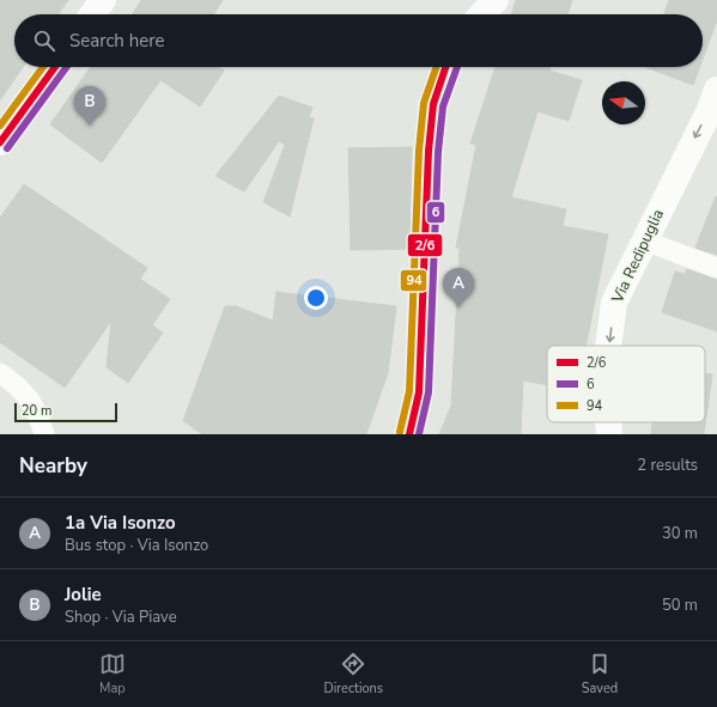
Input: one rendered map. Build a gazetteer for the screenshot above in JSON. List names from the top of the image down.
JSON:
{
  "streets": {
    "main road": ["Via Redipuglia"]
  },
  "lines": ["transit line 2/6", "transit line 6", "transit line 94"],
  "legend": ["2/6", "6", "94"],
  "scale_bar": "20 m",
  "north": "left",
  "page": {
    "search": "Search here",
    "pins": ["B", "A"],
    "scale": "20 m",
    "heading": ["Nearby", "2 results"],
    "list": [
      {
        "mark": "A",
        "name": "1a Via Isonzo",
        "note": "Bus stop · Via Isonzo",
        "value": "30 m"
      },
      {
        "mark": "B",
        "name": "Jolie",
        "note": "Shop · Via Piave",
        "value": "50 m"
      }
    ],
    "nav": ["Map", "Directions", "Saved"]
  }
}
